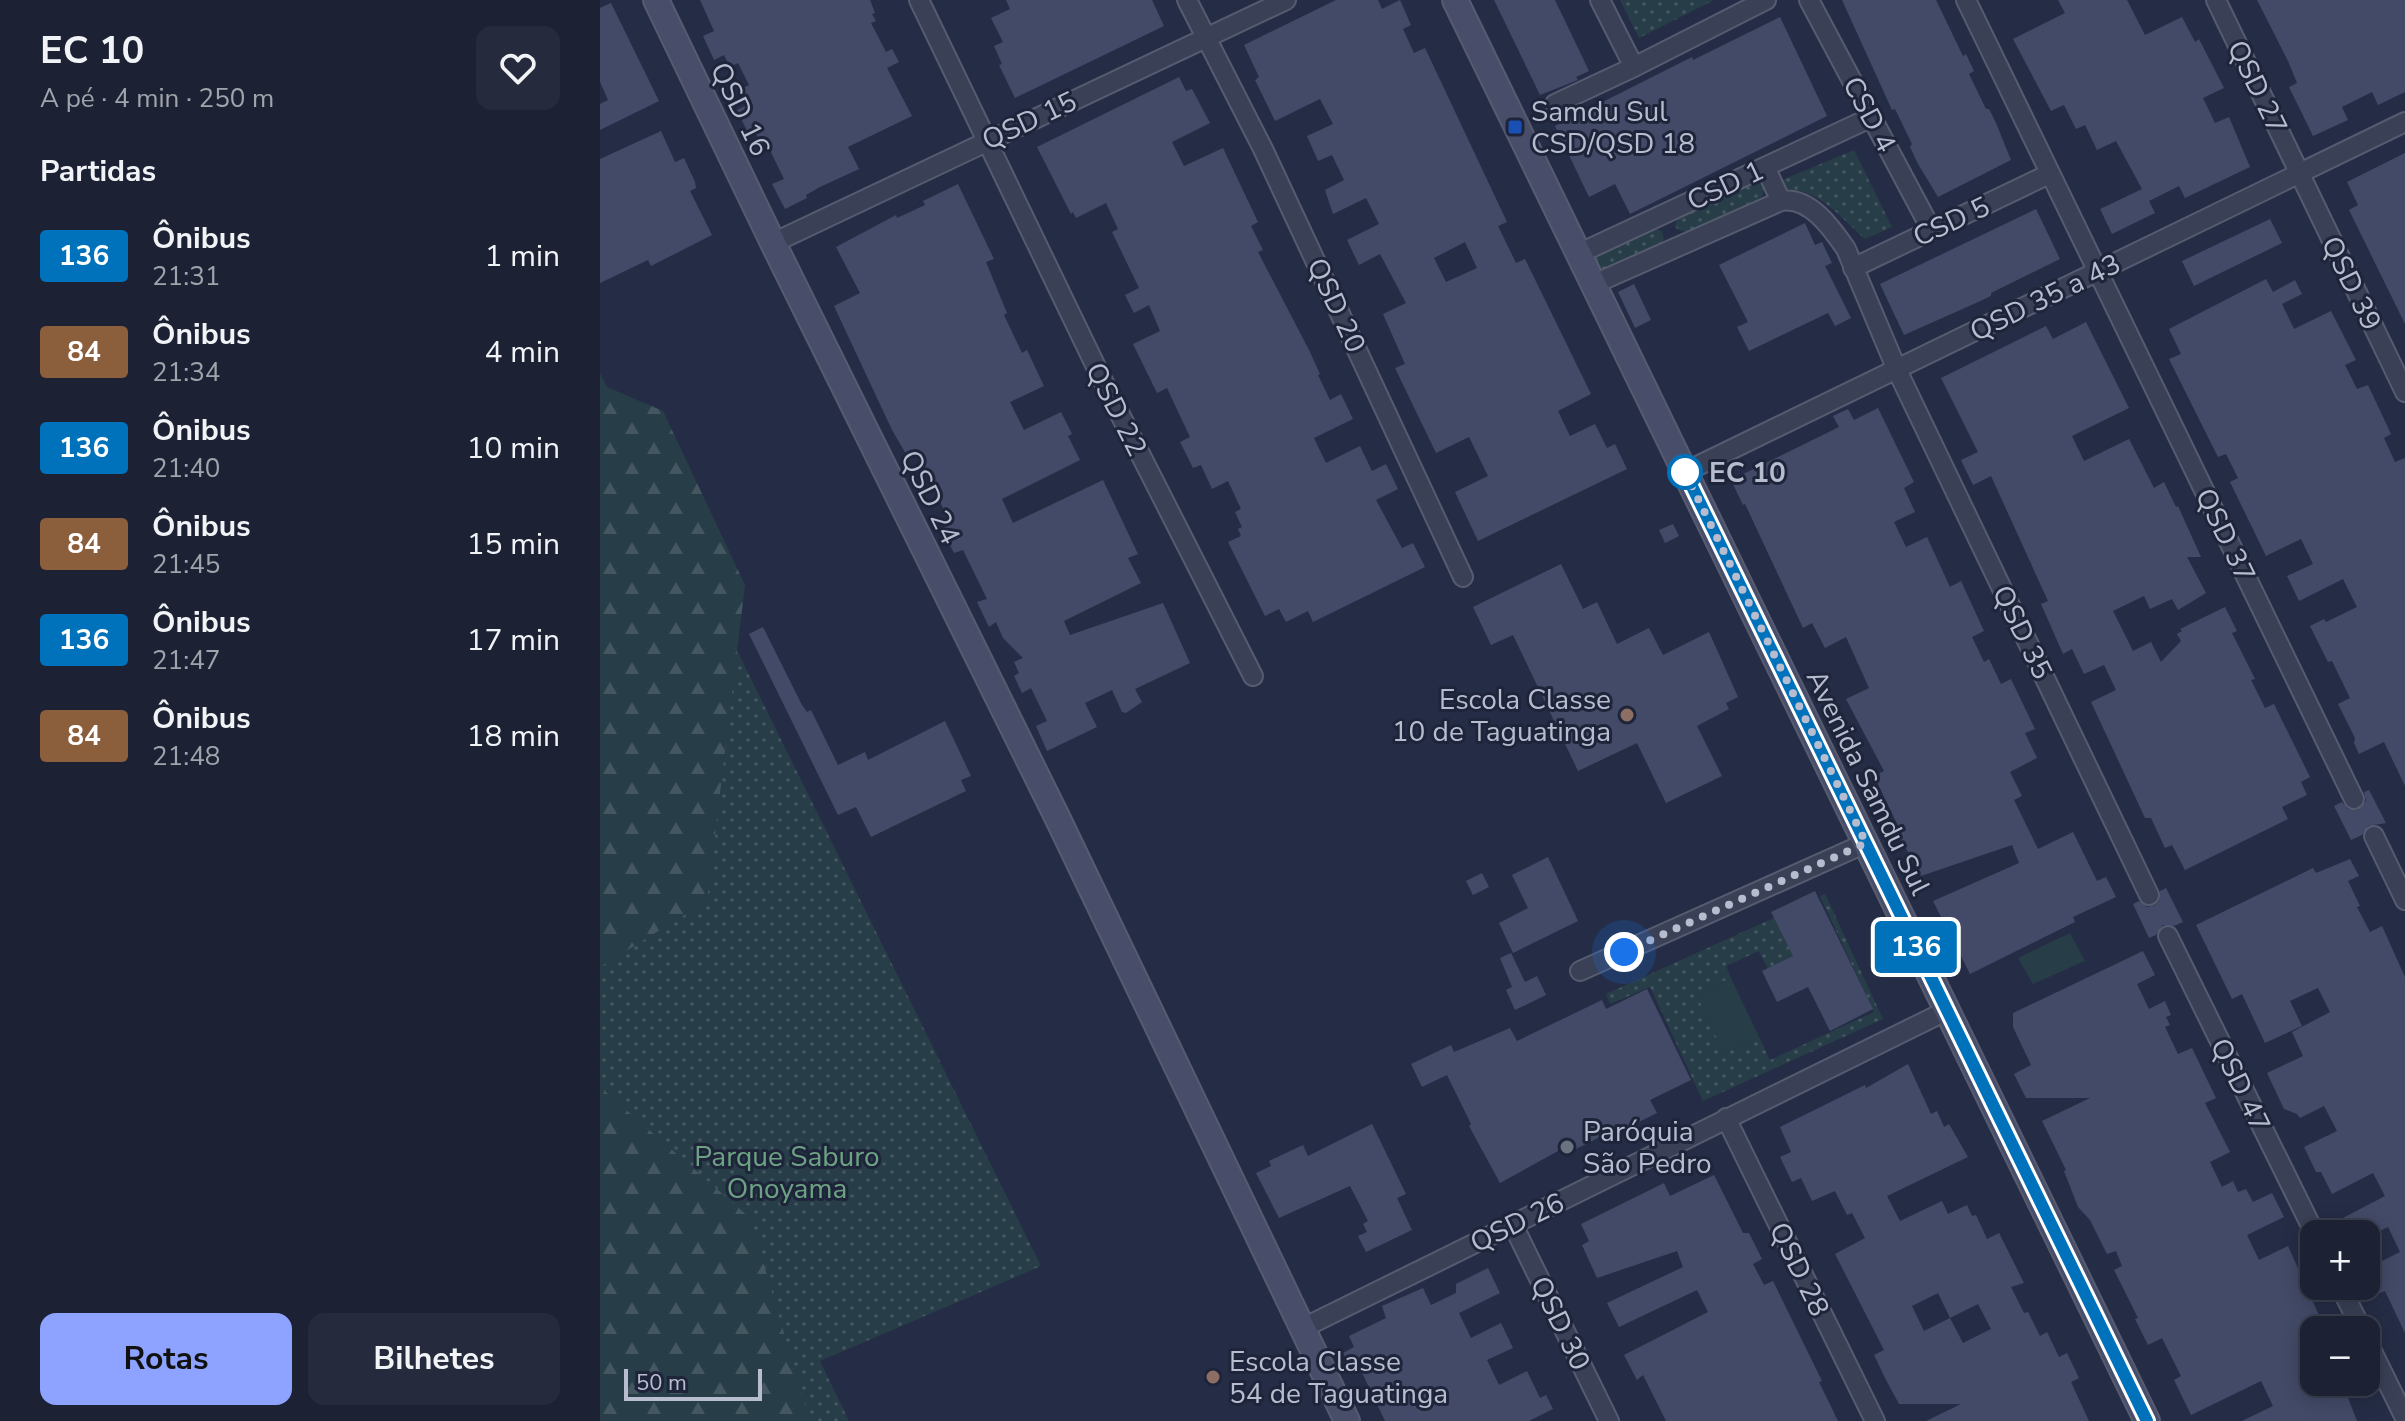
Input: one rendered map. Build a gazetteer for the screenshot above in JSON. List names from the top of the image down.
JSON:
{
  "streets": {
    "street": [
      "QSD 27",
      "QSD 16",
      "CSD 4",
      "QSD 15",
      "CSD 1",
      "CSD 5",
      "QSD 39",
      "QSD 35 a 43",
      "QSD 20",
      "QSD 22",
      "QSD 24",
      "QSD 37",
      "QSD 35",
      "Avenida Samdu Sul",
      "QSD 47",
      "QSD 26",
      "QSD 28",
      "QSD 30"
    ]
  },
  "crossings": [
    ["QSD 27", "QSD 39"],
    ["QSD 27", "QSD 35 a 43"],
    ["QSD 16", "QSD 15"],
    ["QSD 16", "QSD 24"],
    ["CSD 4", "CSD 1"],
    ["CSD 4", "CSD 5"],
    ["QSD 15", "QSD 20"],
    ["QSD 15", "QSD 22"],
    ["QSD 15", "QSD 24"],
    ["CSD 1", "Avenida Samdu Sul"],
    ["CSD 5", "QSD 37"],
    ["CSD 5", "QSD 35"],
    ["QSD 39", "QSD 35 a 43"],
    ["QSD 35 a 43", "QSD 37"],
    ["QSD 35 a 43", "QSD 35"],
    ["QSD 35 a 43", "Avenida Samdu Sul"],
    ["QSD 24", "QSD 26"],
    ["Avenida Samdu Sul", "QSD 26"],
    ["QSD 26", "QSD 28"],
    ["QSD 26", "QSD 30"]
  ],
  "parks": ["Parque Saburo Onoyama"],
  "places": {
    "transit": ["Samdu Sul CSD/QSD 18"],
    "other": [
      "EC 10",
      "Escola Classe 10 de Taguatinga",
      "Paróquia São Pedro",
      "Escola Classe 54 de Taguatinga"
    ]
  },
  "lines": ["bus line 136"],
  "scale_bar": "50 m",
  "page": {
    "heading": [
      ["EC 10", "A pé · 4 min · 250 m"],
      "Partidas"
    ],
    "on_map": "136",
    "list": [
      {
        "mark": "136",
        "name": "Ônibus",
        "note": "21:31",
        "value": "1 min"
      },
      {
        "mark": "84",
        "name": "Ônibus",
        "note": "21:34",
        "value": "4 min"
      },
      {
        "mark": "136",
        "name": "Ônibus",
        "note": "21:40",
        "value": "10 min"
      },
      {
        "mark": "84",
        "name": "Ônibus",
        "note": "21:45",
        "value": "15 min"
      },
      {
        "mark": "136",
        "name": "Ônibus",
        "note": "21:47",
        "value": "17 min"
      },
      {
        "mark": "84",
        "name": "Ônibus",
        "note": "21:48",
        "value": "18 min"
      }
    ],
    "map_buttons": ["+", "−"],
    "buttons": ["Rotas", "Bilhetes"],
    "scale": "50 m"
  }
}
